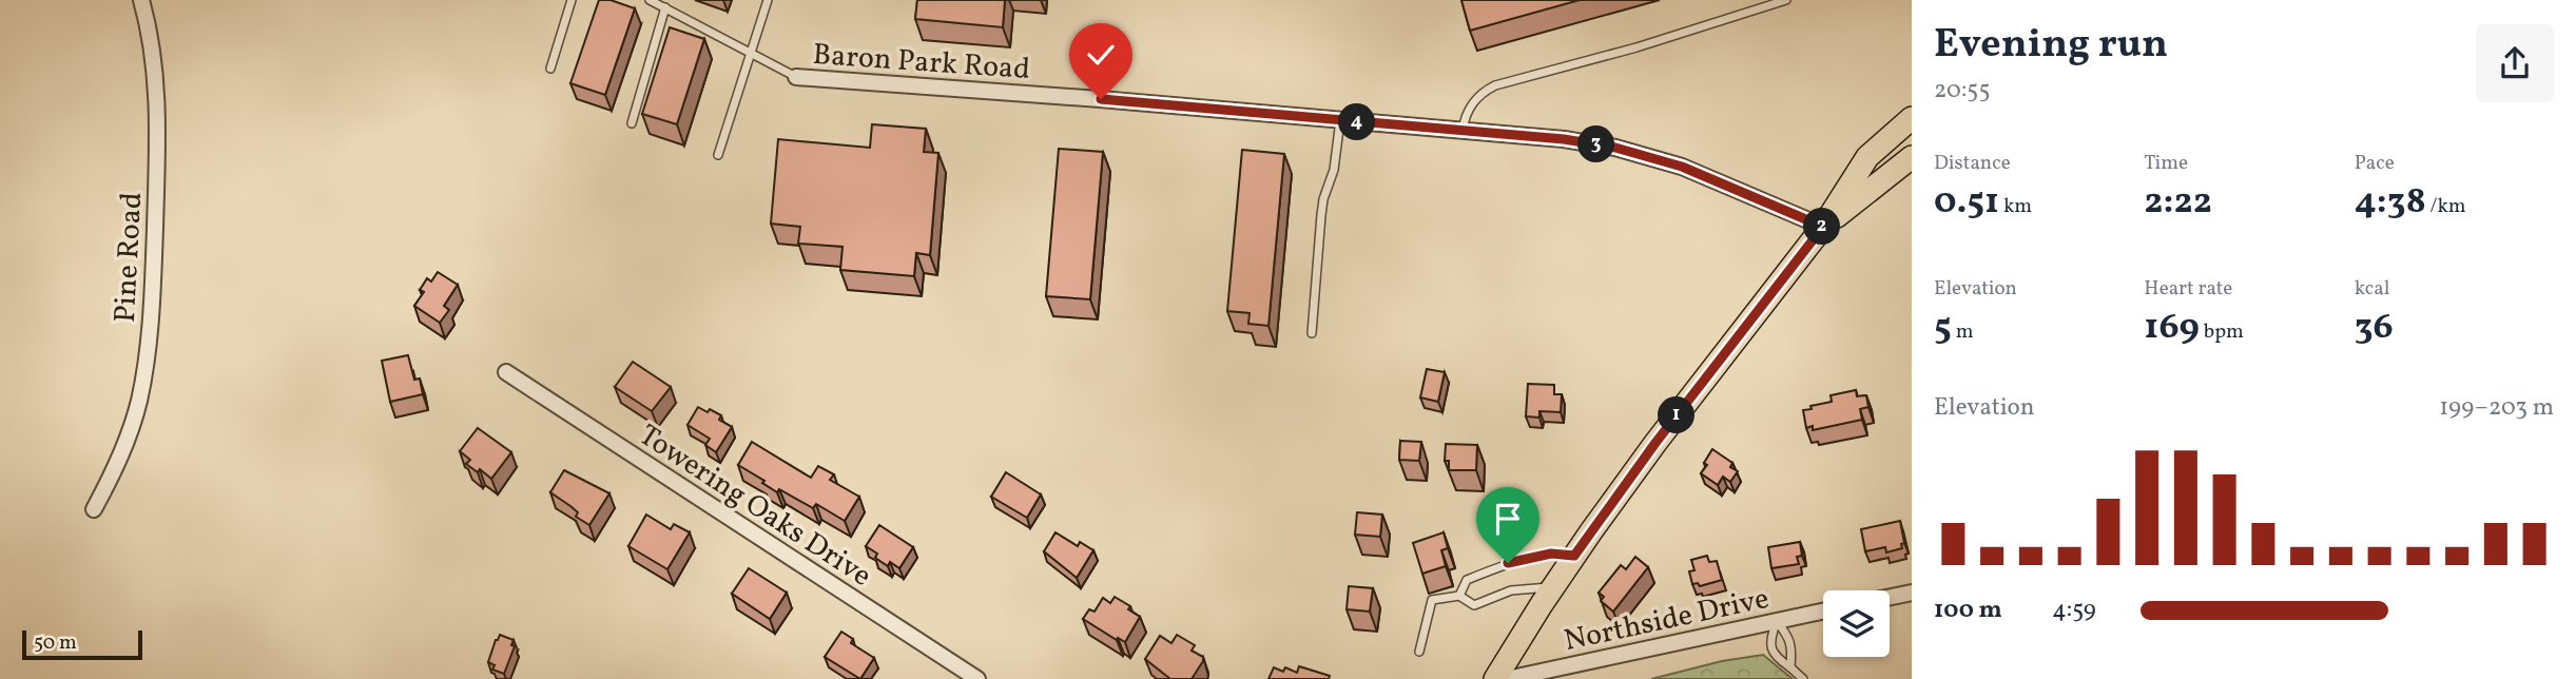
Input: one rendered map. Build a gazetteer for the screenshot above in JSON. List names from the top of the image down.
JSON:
{
  "streets": {
    "street": [
      "Baron Park Road",
      "Pine Road",
      "Towering Oaks Drive",
      "Northside Drive"
    ]
  },
  "scale_bar": "50 m",
  "page": {
    "heading": ["Evening run", "20:55"],
    "pins": [
      "4",
      "3",
      "2",
      "1"
    ],
    "stats": [
      ["Distance", "0.51 km"],
      ["Time", "2:22"],
      ["Pace", "4:38 /km"],
      ["Elevation", "5 m"],
      ["Heart rate", "169 bpm"],
      ["kcal", "36"]
    ],
    "chart": ["Elevation", "199–203 m"],
    "list": [
      {
        "name": "100 m",
        "note": "4:59"
      }
    ],
    "scale": "50 m"
  }
}
